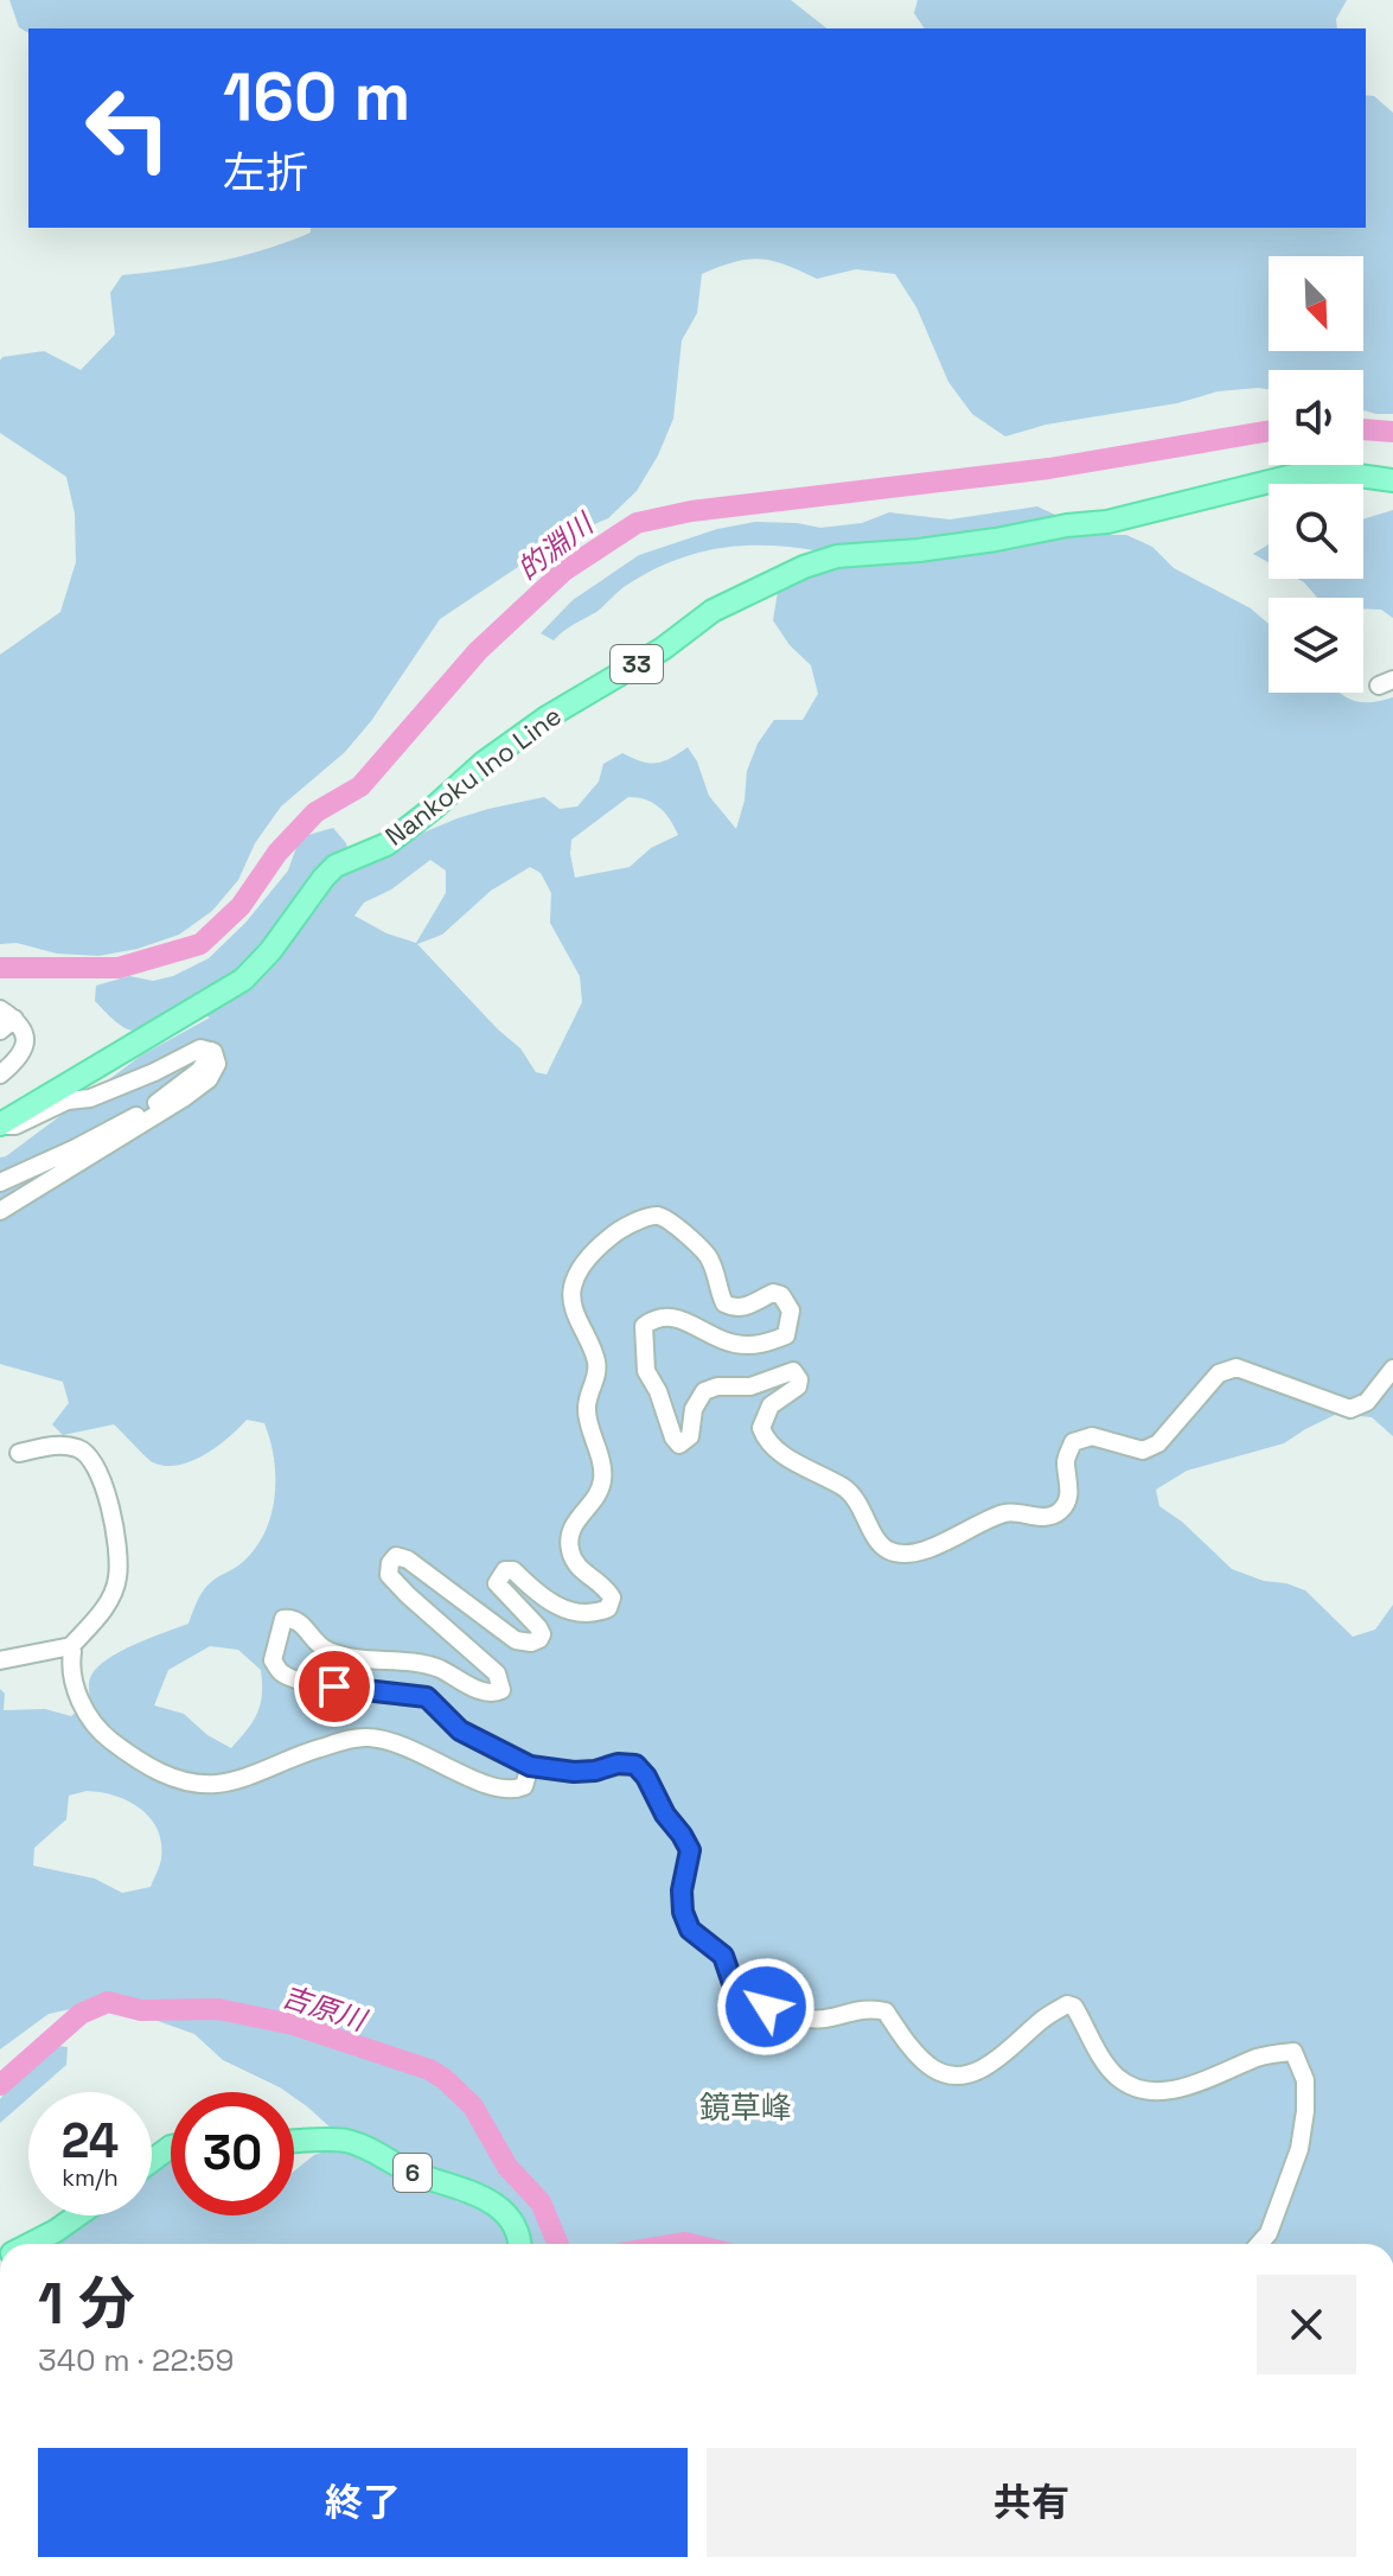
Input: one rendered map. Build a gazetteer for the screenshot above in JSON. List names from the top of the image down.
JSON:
{
  "streets": {
    "main road": ["33", "Nankoku Ino Line", "6"]
  },
  "districts": ["鏡草峰"],
  "water": ["的淵川", "吉原川"],
  "north": "bottom right",
  "page": {
    "turn": ["160 m", "左折"],
    "speed": "24 km/h",
    "limit": "30",
    "heading": ["1 分", "340 m · 22:59"],
    "buttons": ["終了", "共有"]
  }
}
